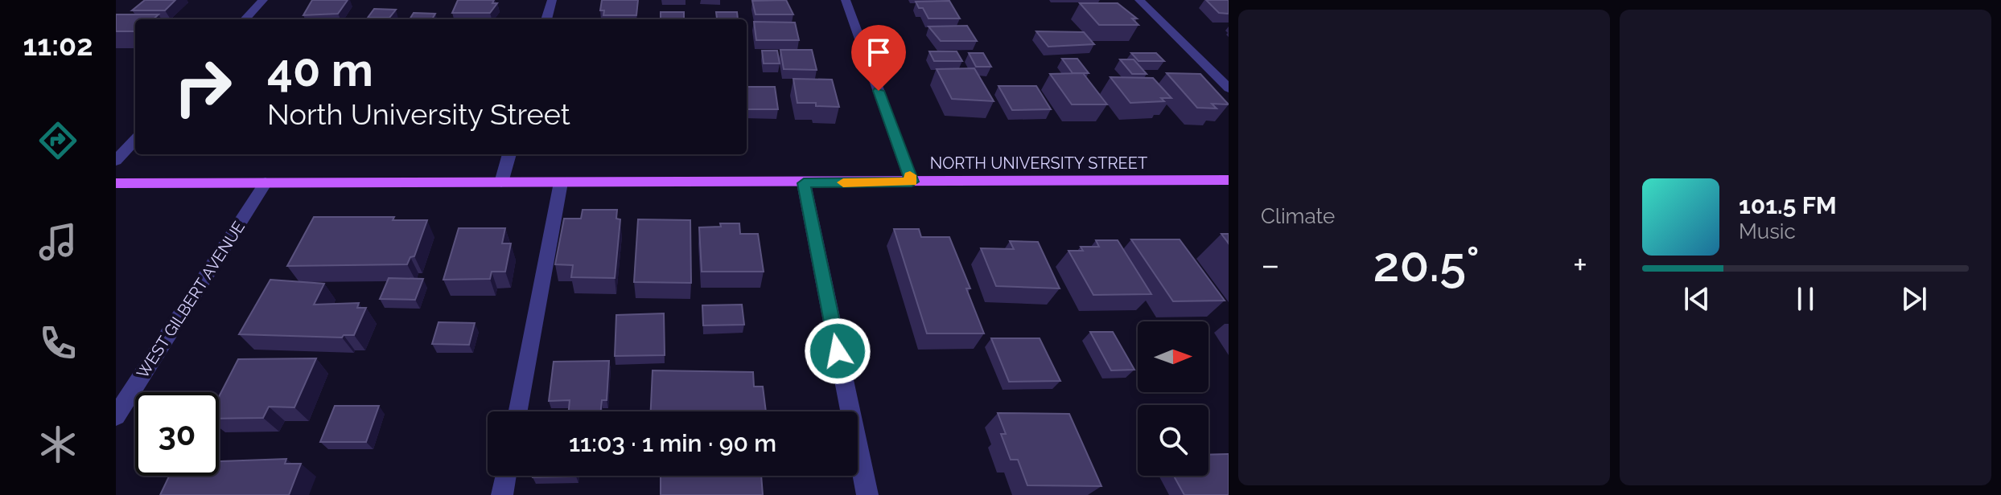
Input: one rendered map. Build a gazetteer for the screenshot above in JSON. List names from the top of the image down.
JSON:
{
  "streets": {
    "main road": ["NORTH UNIVERSITY STREET"],
    "street": ["WEST GILBERT AVENUE"]
  },
  "crossings": [
    ["NORTH UNIVERSITY STREET", "WEST GILBERT AVENUE"]
  ],
  "north": "right",
  "page": {
    "tabs": "11:02",
    "tile": "Climate",
    "turn": ["40 m", "North University Street"],
    "song": ["101.5 FM", "Music"],
    "heat": ["−", "20.5°", "+"],
    "limit": "30",
    "trip": "11:03 · 1 min · 90 m"
  }
}
